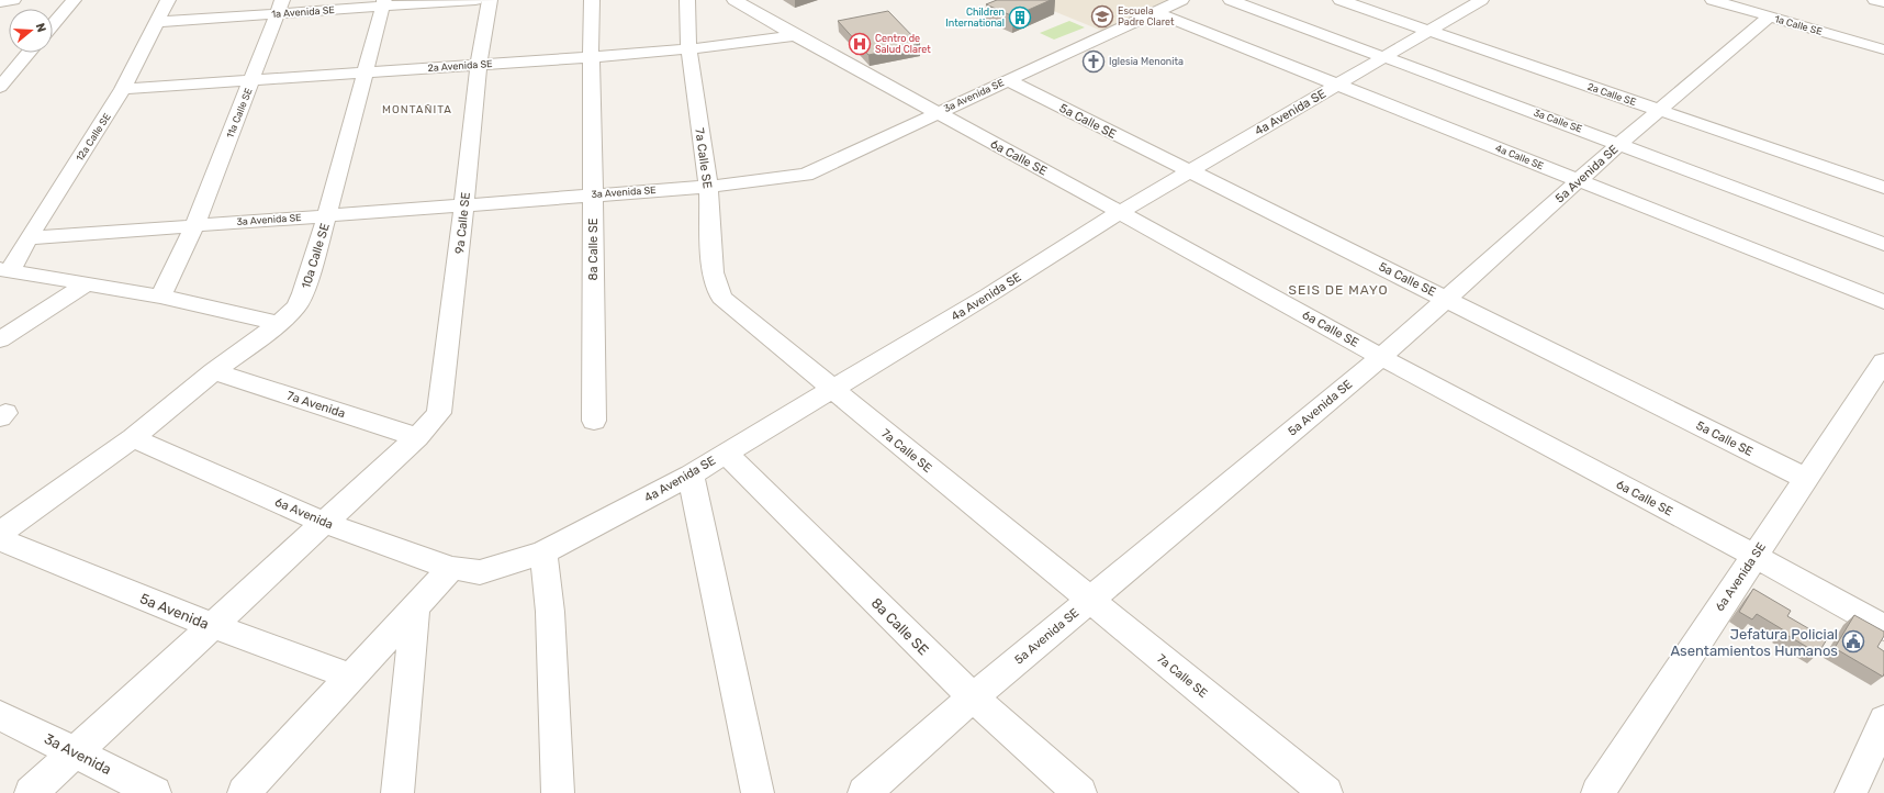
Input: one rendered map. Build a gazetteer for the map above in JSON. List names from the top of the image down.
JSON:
{
  "streets": {
    "street": [
      "1a Avenida SE",
      "1a Calle SE",
      "2a Avenida SE",
      "2a Calle SE",
      "3a Avenida SE",
      "4a Avenida SE",
      "11a Calle SE",
      "5a Calle SE",
      "3a Calle SE",
      "12a Calle SE",
      "6a Calle SE",
      "4a Calle SE",
      "7a Calle SE",
      "5a Avenida SE",
      "9a Calle SE",
      "8a Calle SE",
      "10a Calle SE",
      "7a Avenida",
      "6a Avenida",
      "6a Avenida SE",
      "5a Avenida",
      "3a Avenida"
    ]
  },
  "crossings": [
    ["1a Avenida SE", "11a Calle SE"],
    ["1a Avenida SE", "12a Calle SE"],
    ["1a Avenida SE", "10a Calle SE"],
    ["1a Calle SE", "5a Avenida SE"],
    ["2a Avenida SE", "11a Calle SE"],
    ["2a Avenida SE", "12a Calle SE"],
    ["2a Avenida SE", "6a Calle SE"],
    ["2a Avenida SE", "7a Calle SE"],
    ["2a Avenida SE", "9a Calle SE"],
    ["2a Avenida SE", "8a Calle SE"],
    ["2a Avenida SE", "10a Calle SE"],
    ["2a Calle SE", "4a Avenida SE"],
    ["2a Calle SE", "5a Avenida SE"],
    ["3a Avenida SE", "11a Calle SE"],
    ["3a Avenida SE", "5a Calle SE"],
    ["3a Avenida SE", "12a Calle SE"],
    ["3a Avenida SE", "6a Calle SE"],
    ["3a Avenida SE", "4a Calle SE"],
    ["3a Avenida SE", "7a Calle SE"],
    ["3a Avenida SE", "9a Calle SE"],
    ["3a Avenida SE", "8a Calle SE"],
    ["3a Avenida SE", "10a Calle SE"],
    ["4a Avenida SE", "5a Calle SE"],
    ["4a Avenida SE", "3a Calle SE"],
    ["4a Avenida SE", "6a Calle SE"],
    ["4a Avenida SE", "4a Calle SE"],
    ["4a Avenida SE", "7a Calle SE"],
    ["4a Avenida SE", "8a Calle SE"],
    ["4a Avenida SE", "6a Avenida"],
    ["5a Calle SE", "5a Avenida SE"],
    ["5a Calle SE", "6a Avenida SE"],
    ["3a Calle SE", "5a Avenida SE"],
    ["6a Calle SE", "5a Avenida SE"],
    ["6a Calle SE", "6a Avenida SE"],
    ["4a Calle SE", "5a Avenida SE"],
    ["7a Calle SE", "5a Avenida SE"],
    ["5a Avenida SE", "8a Calle SE"],
    ["9a Calle SE", "7a Avenida"],
    ["9a Calle SE", "6a Avenida"],
    ["9a Calle SE", "5a Avenida"],
    ["9a Calle SE", "3a Avenida"],
    ["10a Calle SE", "7a Avenida"],
    ["10a Calle SE", "6a Avenida"]
  ],
  "districts": ["MONTAÑITA", "SEIS DE MAYO"],
  "places": {
    "school or university": ["Escuela Padre Claret"],
    "building": ["Children International"],
    "hospital": ["Centro de Salud Claret"],
    "church": ["Iglesia Menonita"],
    "public building": ["Jefatura Policial Asentamientos Humanos"]
  },
  "north": "right"
}
